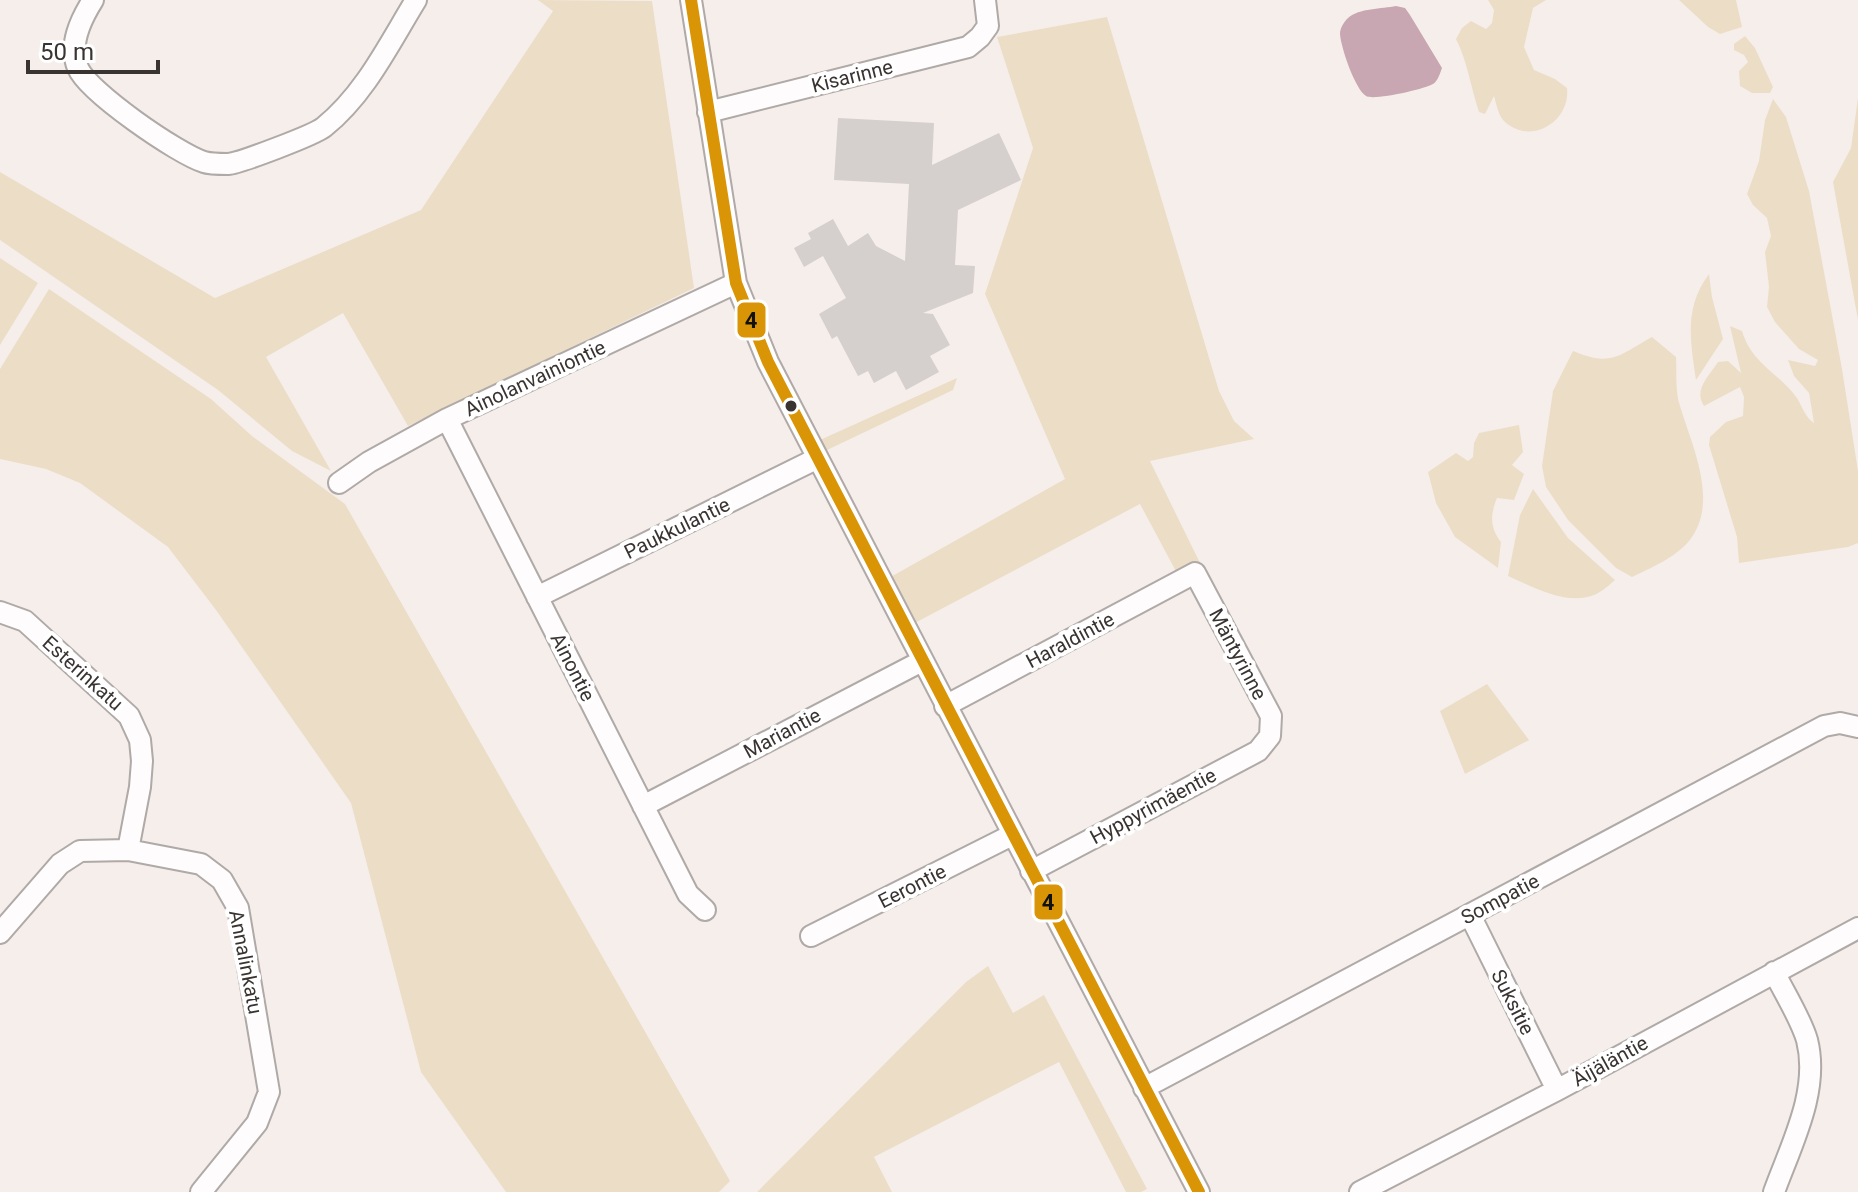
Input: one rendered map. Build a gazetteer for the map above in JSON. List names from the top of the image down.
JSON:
{
  "streets": {
    "street": [
      "Kisarinne",
      "Ainolanvainiontie",
      "Paukkulantie",
      "Haraldintie",
      "Mäntyrinne",
      "Ainontie",
      "Esterinkatu",
      "Mariantie",
      "Hyppyrimäentie",
      "Eerontie",
      "Sompatie",
      "Annalinkatu",
      "Suksitie",
      "Äijäläntie"
    ]
  },
  "crossings": [
    ["Ainolanvainiontie", "Ainontie"],
    ["Paukkulantie", "Ainontie"],
    ["Haraldintie", "Mäntyrinne"],
    ["Mäntyrinne", "Hyppyrimäentie"],
    ["Ainontie", "Mariantie"],
    ["Esterinkatu", "Annalinkatu"],
    ["Sompatie", "Suksitie"],
    ["Suksitie", "Äijäläntie"]
  ],
  "lines": ["transit line 4"],
  "scale_bar": "50 m"
}
